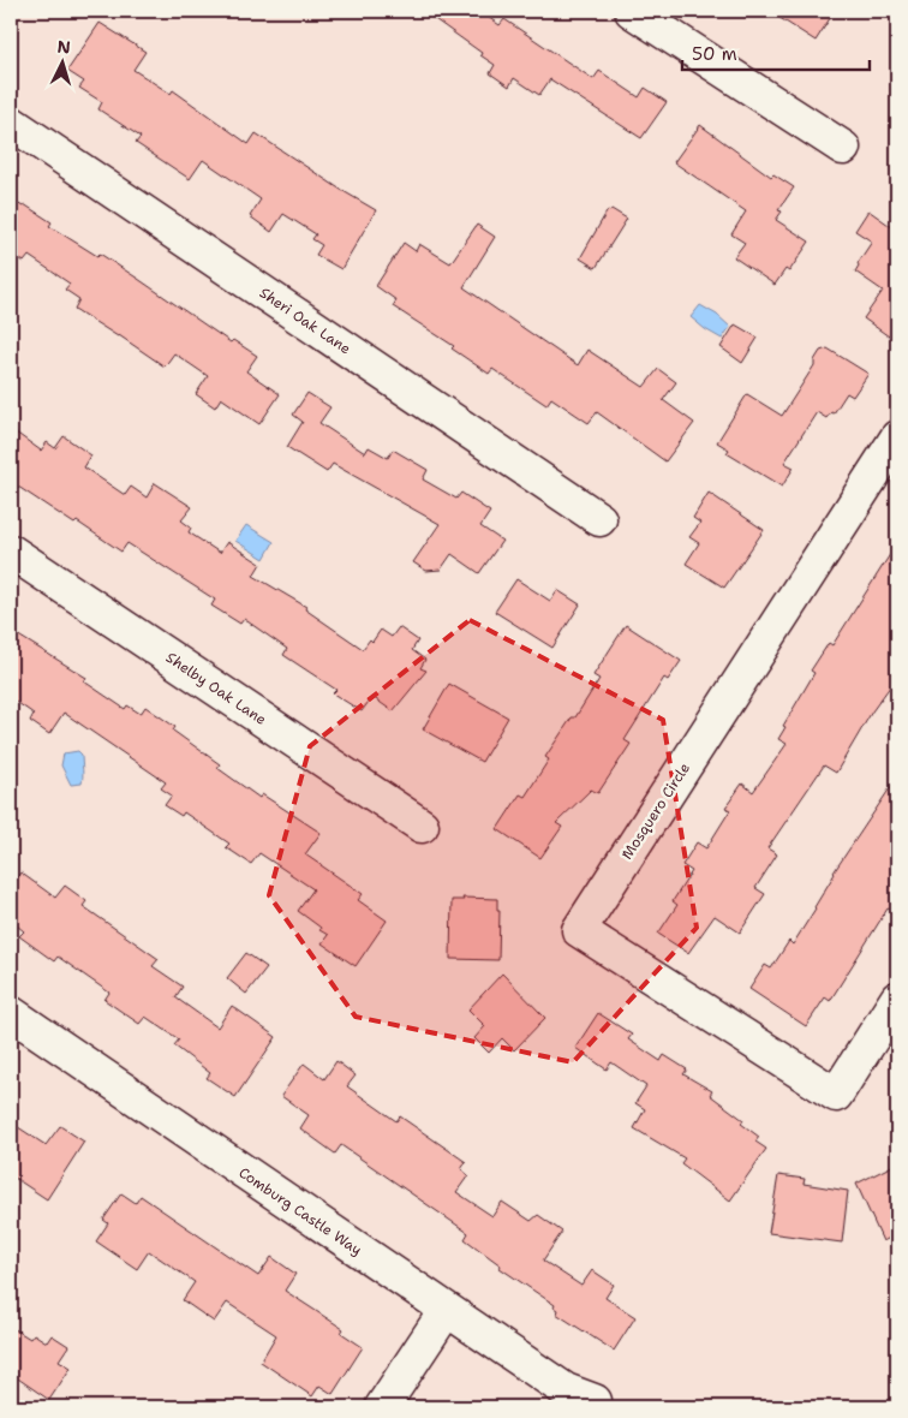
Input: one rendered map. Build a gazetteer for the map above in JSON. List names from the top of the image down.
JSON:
{
  "streets": {
    "street": [
      "Sheri Oak Lane",
      "Shelby Oak Lane",
      "Mosquero Circle",
      "Comburg Castle Way"
    ]
  },
  "scale_bar": "50 m",
  "north": "top"
}
